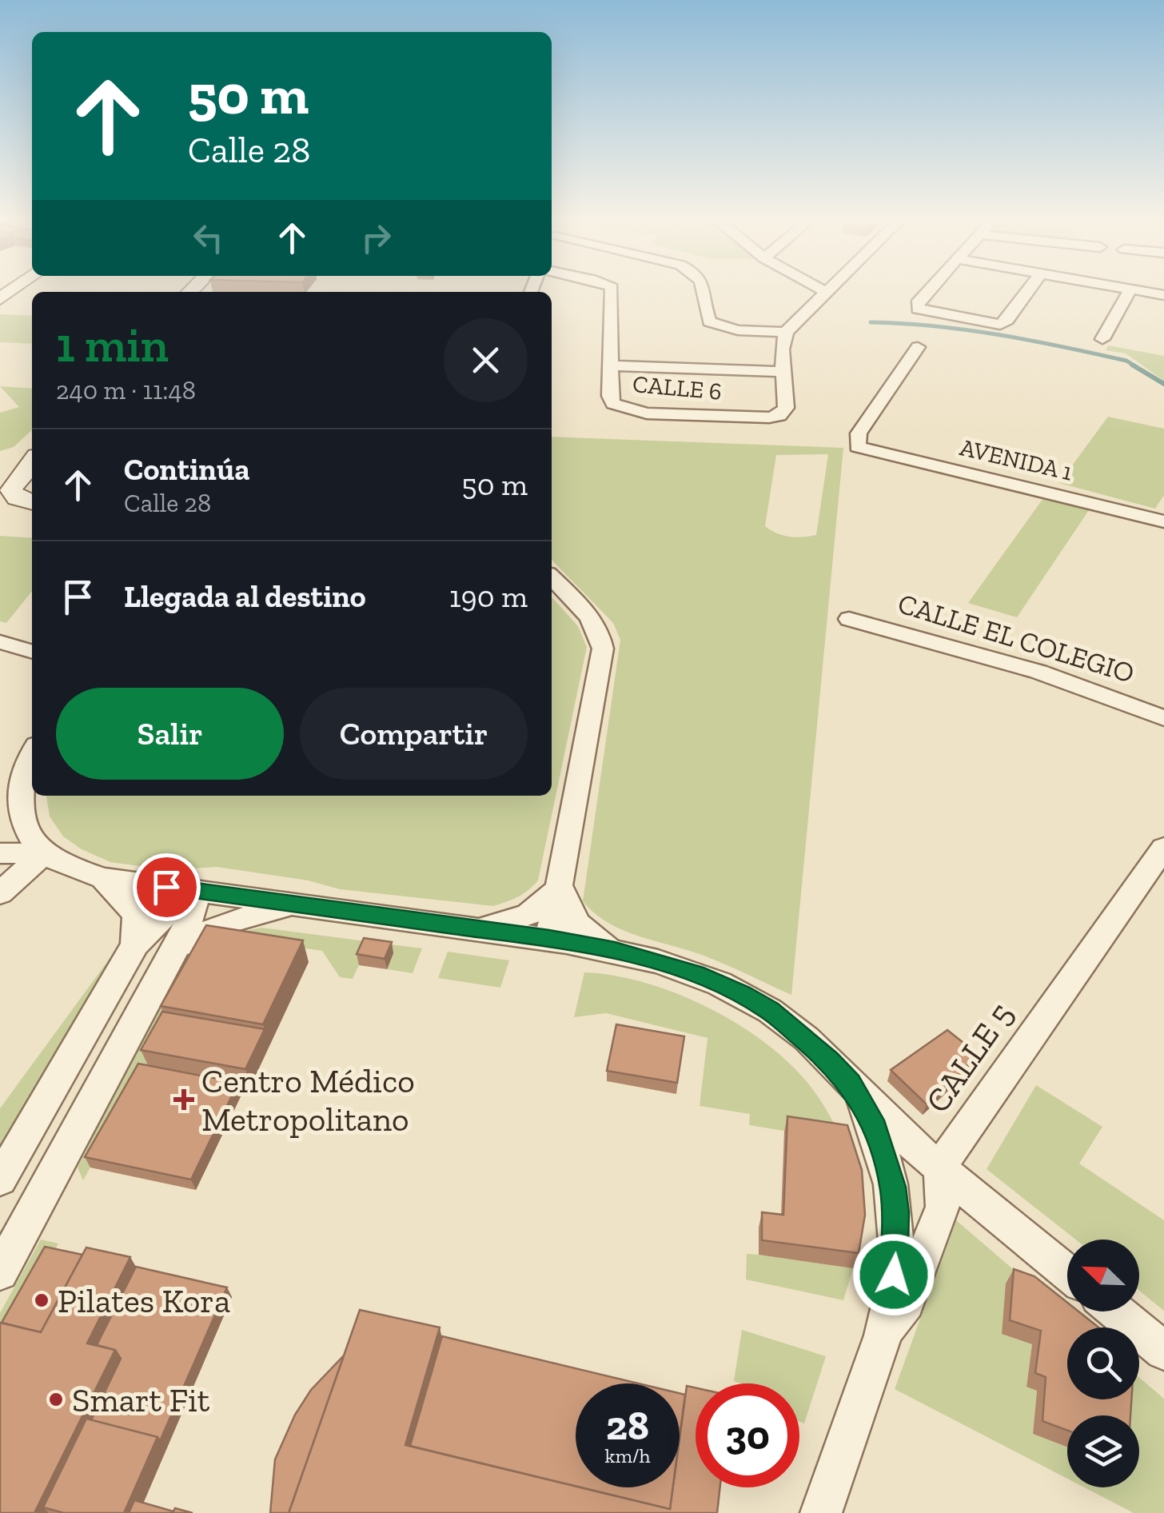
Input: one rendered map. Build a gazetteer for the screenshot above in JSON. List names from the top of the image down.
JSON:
{
  "streets": {
    "street": [
      "CALLE 6",
      "AVENIDA 1",
      "CALLE EL COLEGIO",
      "CALLE 5"
    ]
  },
  "places": {
    "health": ["Centro Médico Metropolitano"],
    "other": ["Pilates Kora", "Smart Fit"]
  },
  "north": "top left",
  "page": {
    "turn": ["50 m", "Calle 28"],
    "heading": ["1 min", "240 m · 11:48"],
    "list": [
      {
        "name": "Continúa",
        "note": "Calle 28",
        "value": "50 m"
      },
      {
        "name": "Llegada al destino",
        "value": "190 m"
      }
    ],
    "buttons": ["Salir", "Compartir"],
    "speed": "28 km/h",
    "limit": "30"
  }
}
